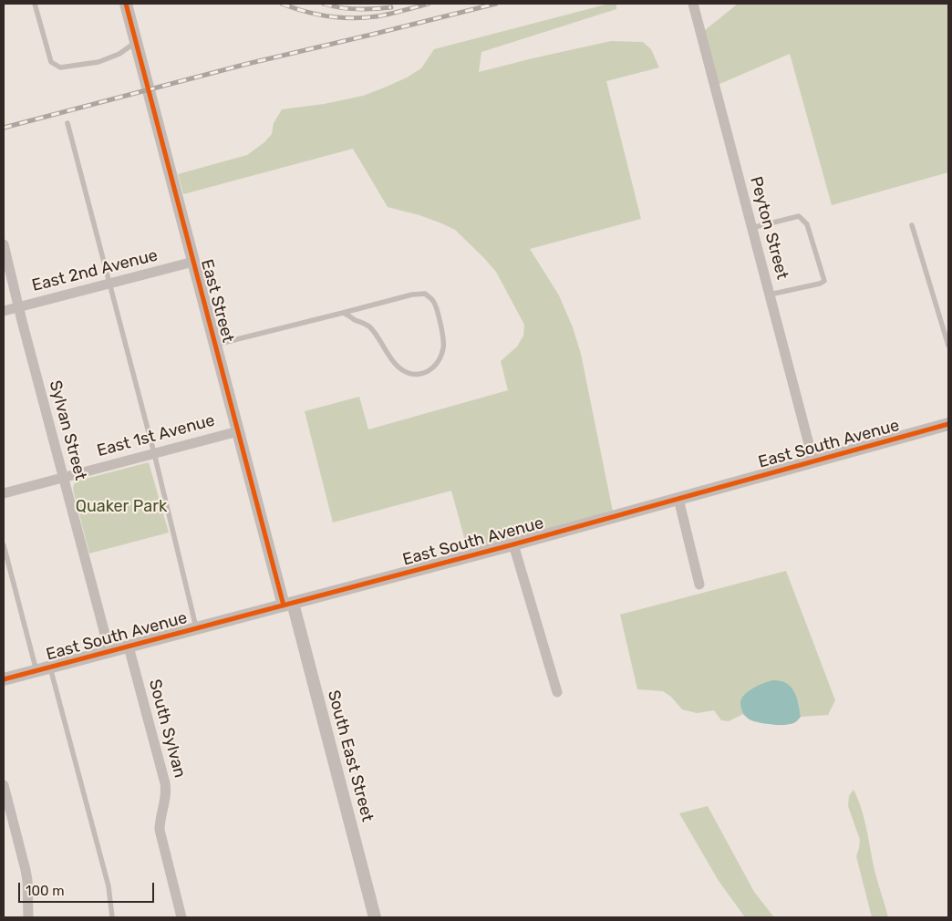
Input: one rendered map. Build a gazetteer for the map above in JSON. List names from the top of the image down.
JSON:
{
  "streets": {
    "street": [
      "Peyton Street",
      "East 2nd Avenue",
      "East Street",
      "Sylvan Street",
      "East 1st Avenue",
      "East South Avenue",
      "South Sylvan",
      "South East Street"
    ]
  },
  "crossings": [
    ["Peyton Street", "East South Avenue"],
    ["East 2nd Avenue", "East Street"],
    ["East 2nd Avenue", "Sylvan Street"],
    ["East Street", "East 1st Avenue"],
    ["East Street", "East South Avenue"],
    ["East Street", "South East Street"],
    ["Sylvan Street", "East 1st Avenue"],
    ["Sylvan Street", "East South Avenue"],
    ["East South Avenue", "South Sylvan"],
    ["East South Avenue", "South East Street"]
  ],
  "parks": ["Quaker Park"],
  "scale_bar": "100 m"
}
